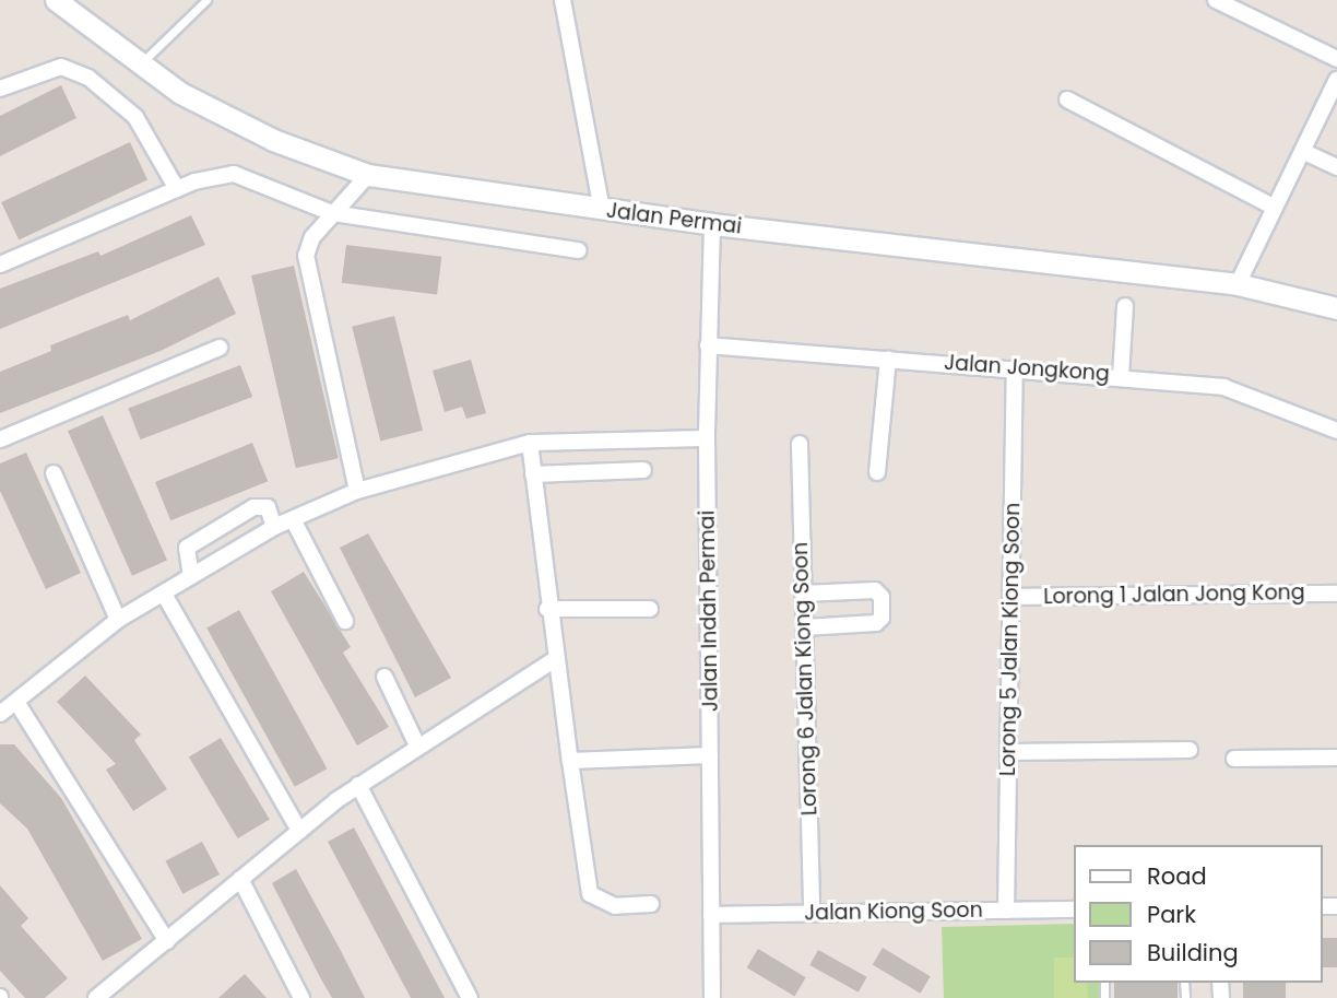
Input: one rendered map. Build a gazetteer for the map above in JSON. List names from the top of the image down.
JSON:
{
  "streets": {
    "street": [
      "Jalan Permai",
      "Jalan Jongkong",
      "Lorong 1 Jalan Jong Kong",
      "Jalan Indah Permai",
      "Lorong 5 Jalan Kiong Soon",
      "Lorong 6 Jalan Kiong Soon",
      "Jalan Kiong Soon"
    ]
  },
  "crossings": [
    ["Jalan Permai", "Jalan Indah Permai"],
    ["Jalan Jongkong", "Jalan Indah Permai"],
    ["Jalan Jongkong", "Lorong 5 Jalan Kiong Soon"],
    ["Lorong 1 Jalan Jong Kong", "Lorong 5 Jalan Kiong Soon"],
    ["Jalan Indah Permai", "Jalan Kiong Soon"],
    ["Lorong 5 Jalan Kiong Soon", "Jalan Kiong Soon"],
    ["Lorong 6 Jalan Kiong Soon", "Jalan Kiong Soon"]
  ],
  "legend": ["Road", "Park", "Building"]
}
